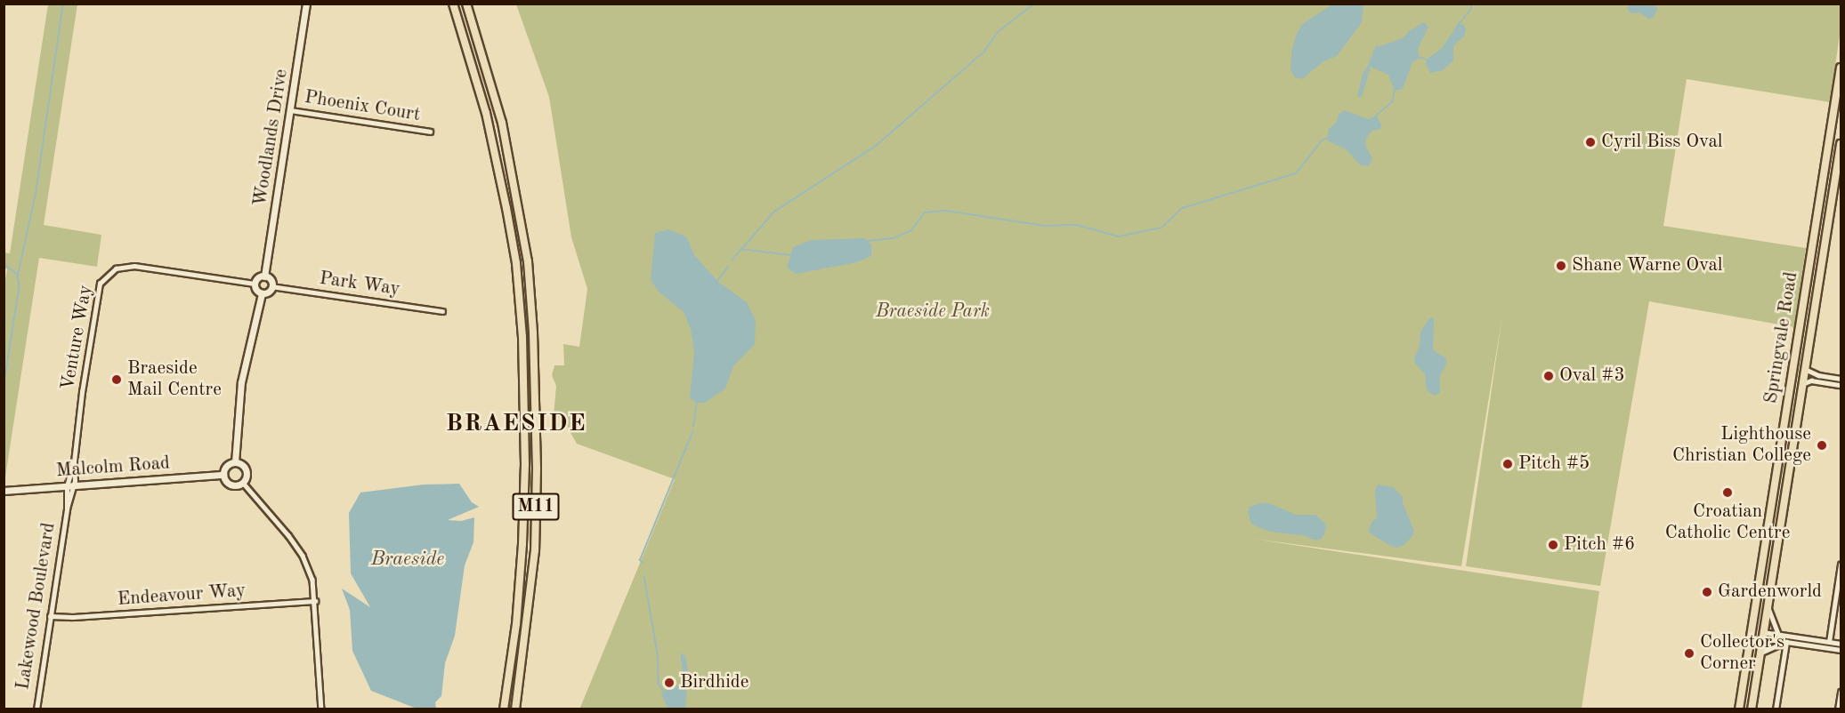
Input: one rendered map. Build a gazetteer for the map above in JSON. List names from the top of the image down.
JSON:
{
  "streets": {
    "highway": ["Springvale Road", "M11"],
    "street": [
      "Phoenix Court",
      "Woodlands Drive",
      "Park Way",
      "Venture Way",
      "Malcolm Road",
      "Endeavour Way",
      "Lakewood Boulevard"
    ]
  },
  "crossings": [
    ["Phoenix Court", "Woodlands Drive"],
    ["Woodlands Drive", "Park Way"],
    ["Woodlands Drive", "Venture Way"],
    ["Park Way", "Venture Way"],
    ["Venture Way", "Malcolm Road"],
    ["Venture Way", "Lakewood Boulevard"],
    ["Malcolm Road", "Lakewood Boulevard"],
    ["Endeavour Way", "Lakewood Boulevard"]
  ],
  "districts": ["BRAESIDE"],
  "water": ["Braeside"],
  "parks": ["Braeside Park"],
  "places": [
    "Cyril Biss Oval",
    "Shane Warne Oval",
    "Oval #3",
    "Braeside Mail Centre",
    "Lighthouse Christian College",
    "Pitch #5",
    "Croatian Catholic Centre",
    "Pitch #6",
    "Gardenworld",
    "Collector's Corner",
    "Birdhide"
  ]
}
